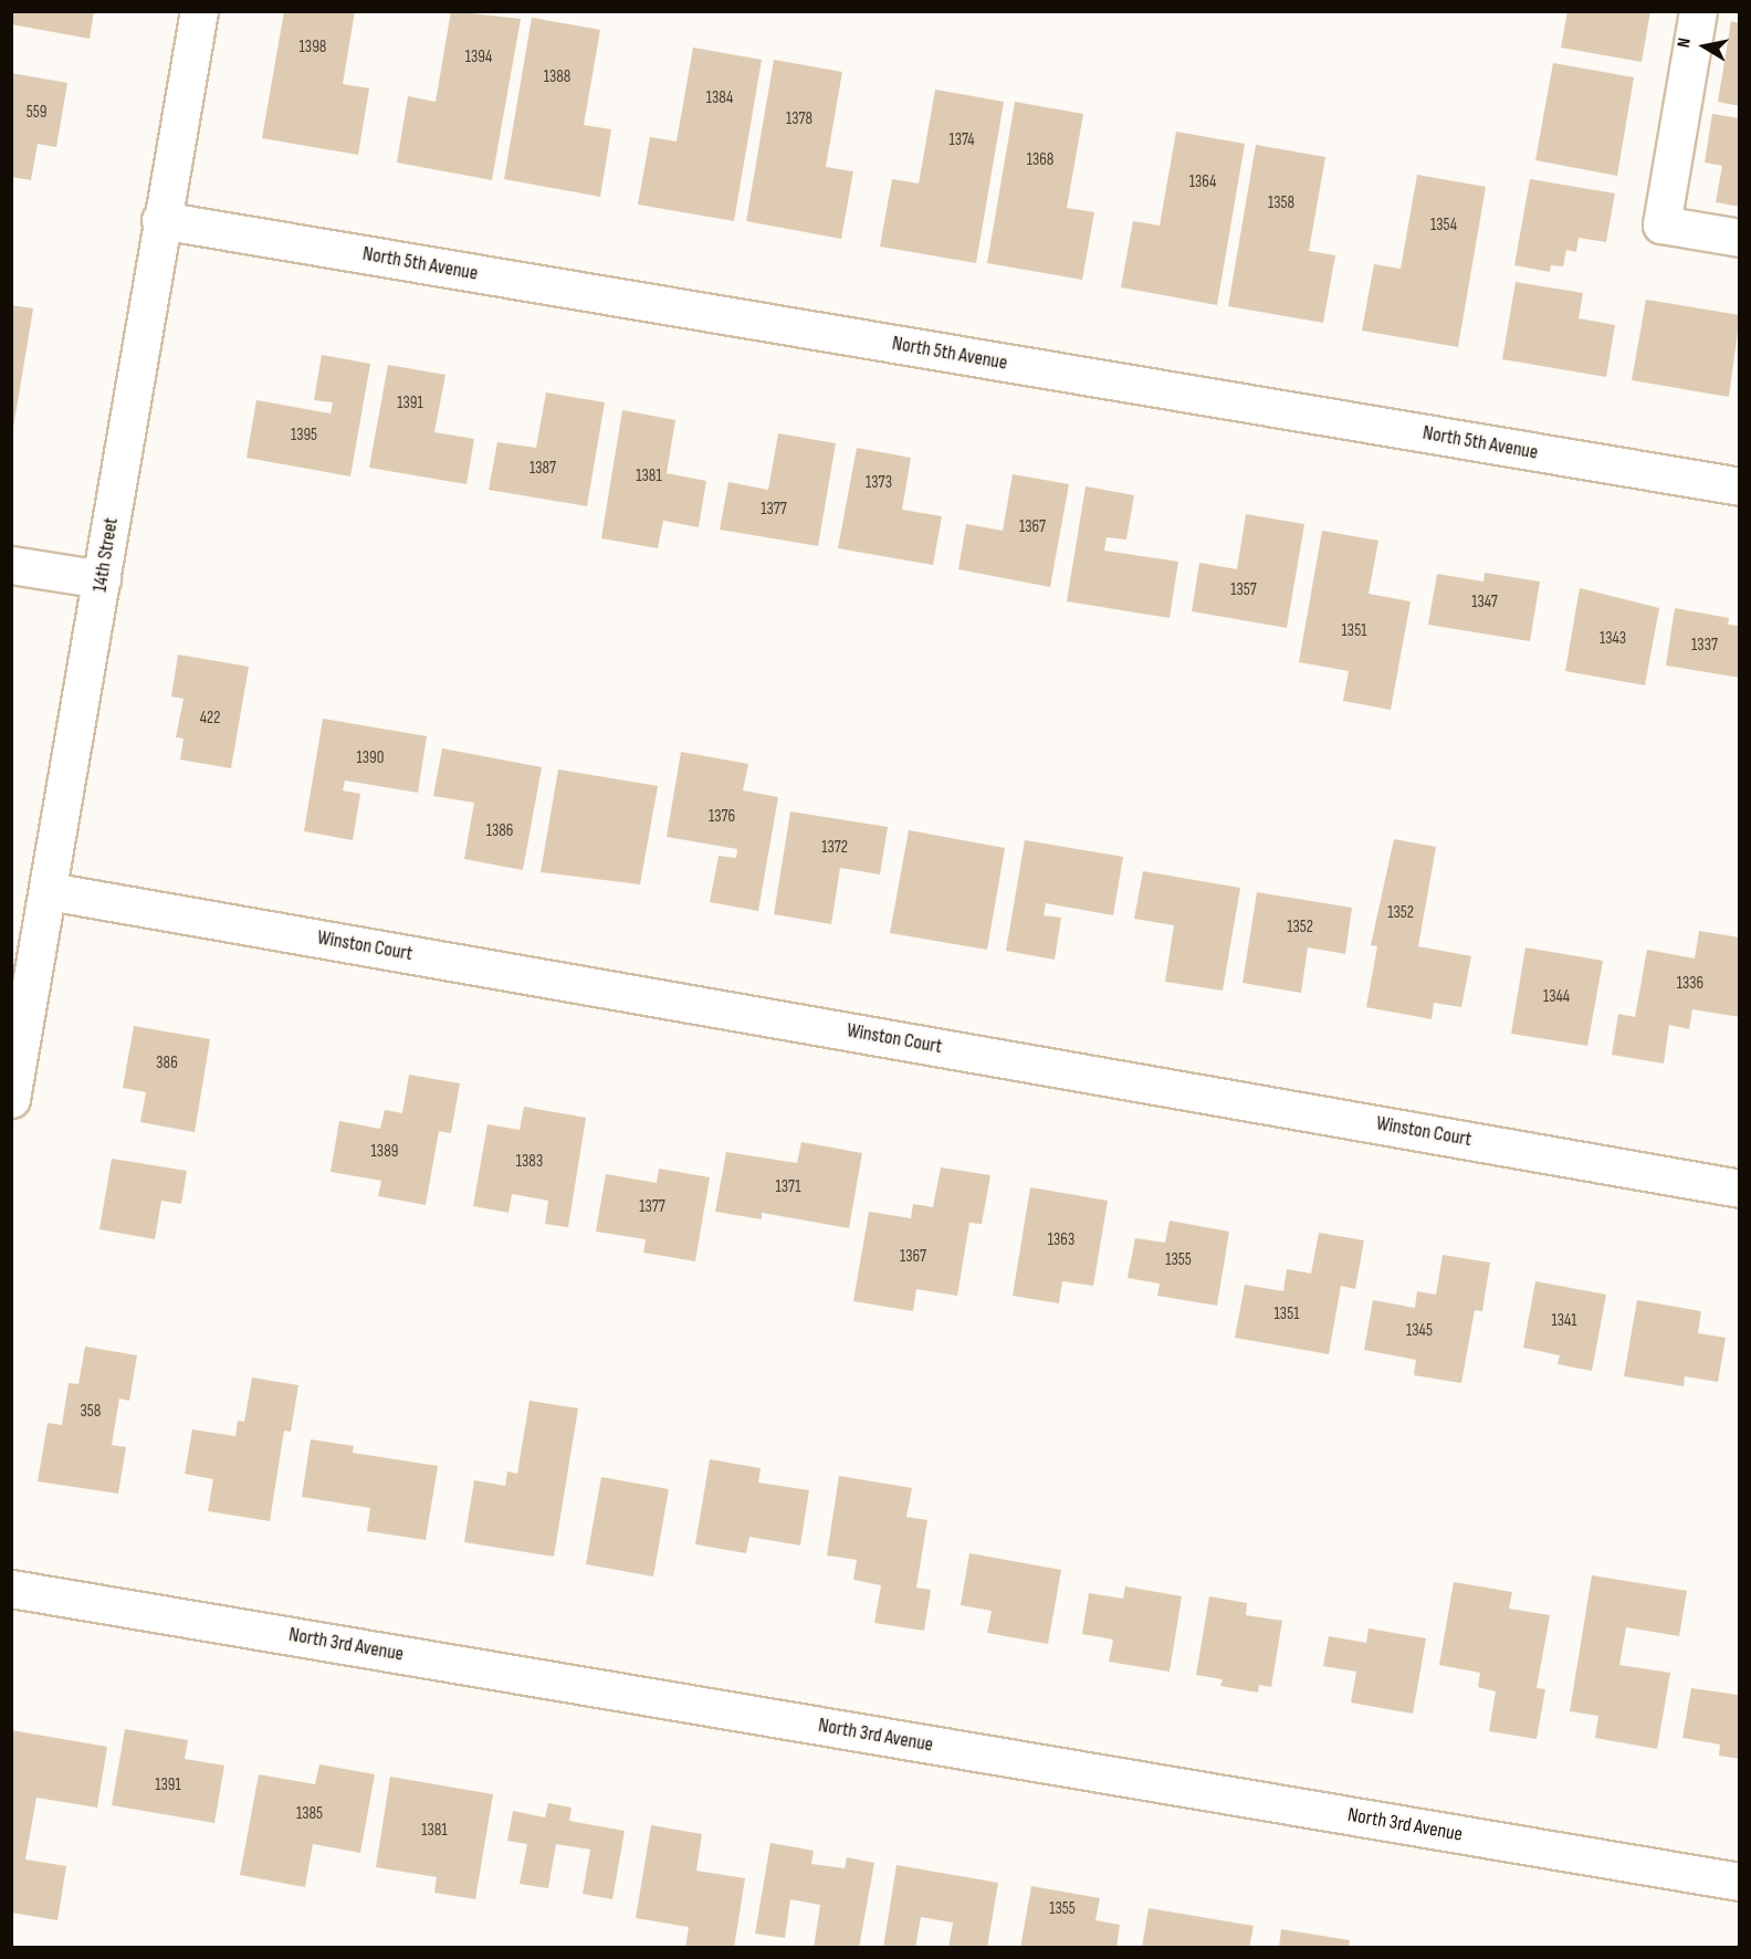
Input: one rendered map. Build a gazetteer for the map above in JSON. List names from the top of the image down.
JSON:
{
  "streets": {
    "street": [
      "North 5th Avenue",
      "14th Street",
      "Winston Court",
      "North 3rd Avenue"
    ]
  },
  "crossings": [
    ["North 5th Avenue", "14th Street"],
    ["14th Street", "Winston Court"]
  ],
  "house_numbers": [
    "1398",
    "1394",
    "1388",
    "1384",
    "559",
    "1378",
    "1374",
    "1368",
    "1364",
    "1358",
    "1354",
    "1391",
    "1395",
    "1387",
    "1381",
    "1373",
    "1377",
    "1367",
    "1357",
    "1347",
    "1351",
    "1343",
    "1337",
    "422",
    "1390",
    "1376",
    "1386",
    "1372",
    "1352",
    "1352",
    "1336",
    "1344",
    "386",
    "1389",
    "1383",
    "1371",
    "1377",
    "1363",
    "1367",
    "1355",
    "1351",
    "1341",
    "1345",
    "358",
    "1391",
    "1385",
    "1381",
    "1355"
  ],
  "north": "left"
}
